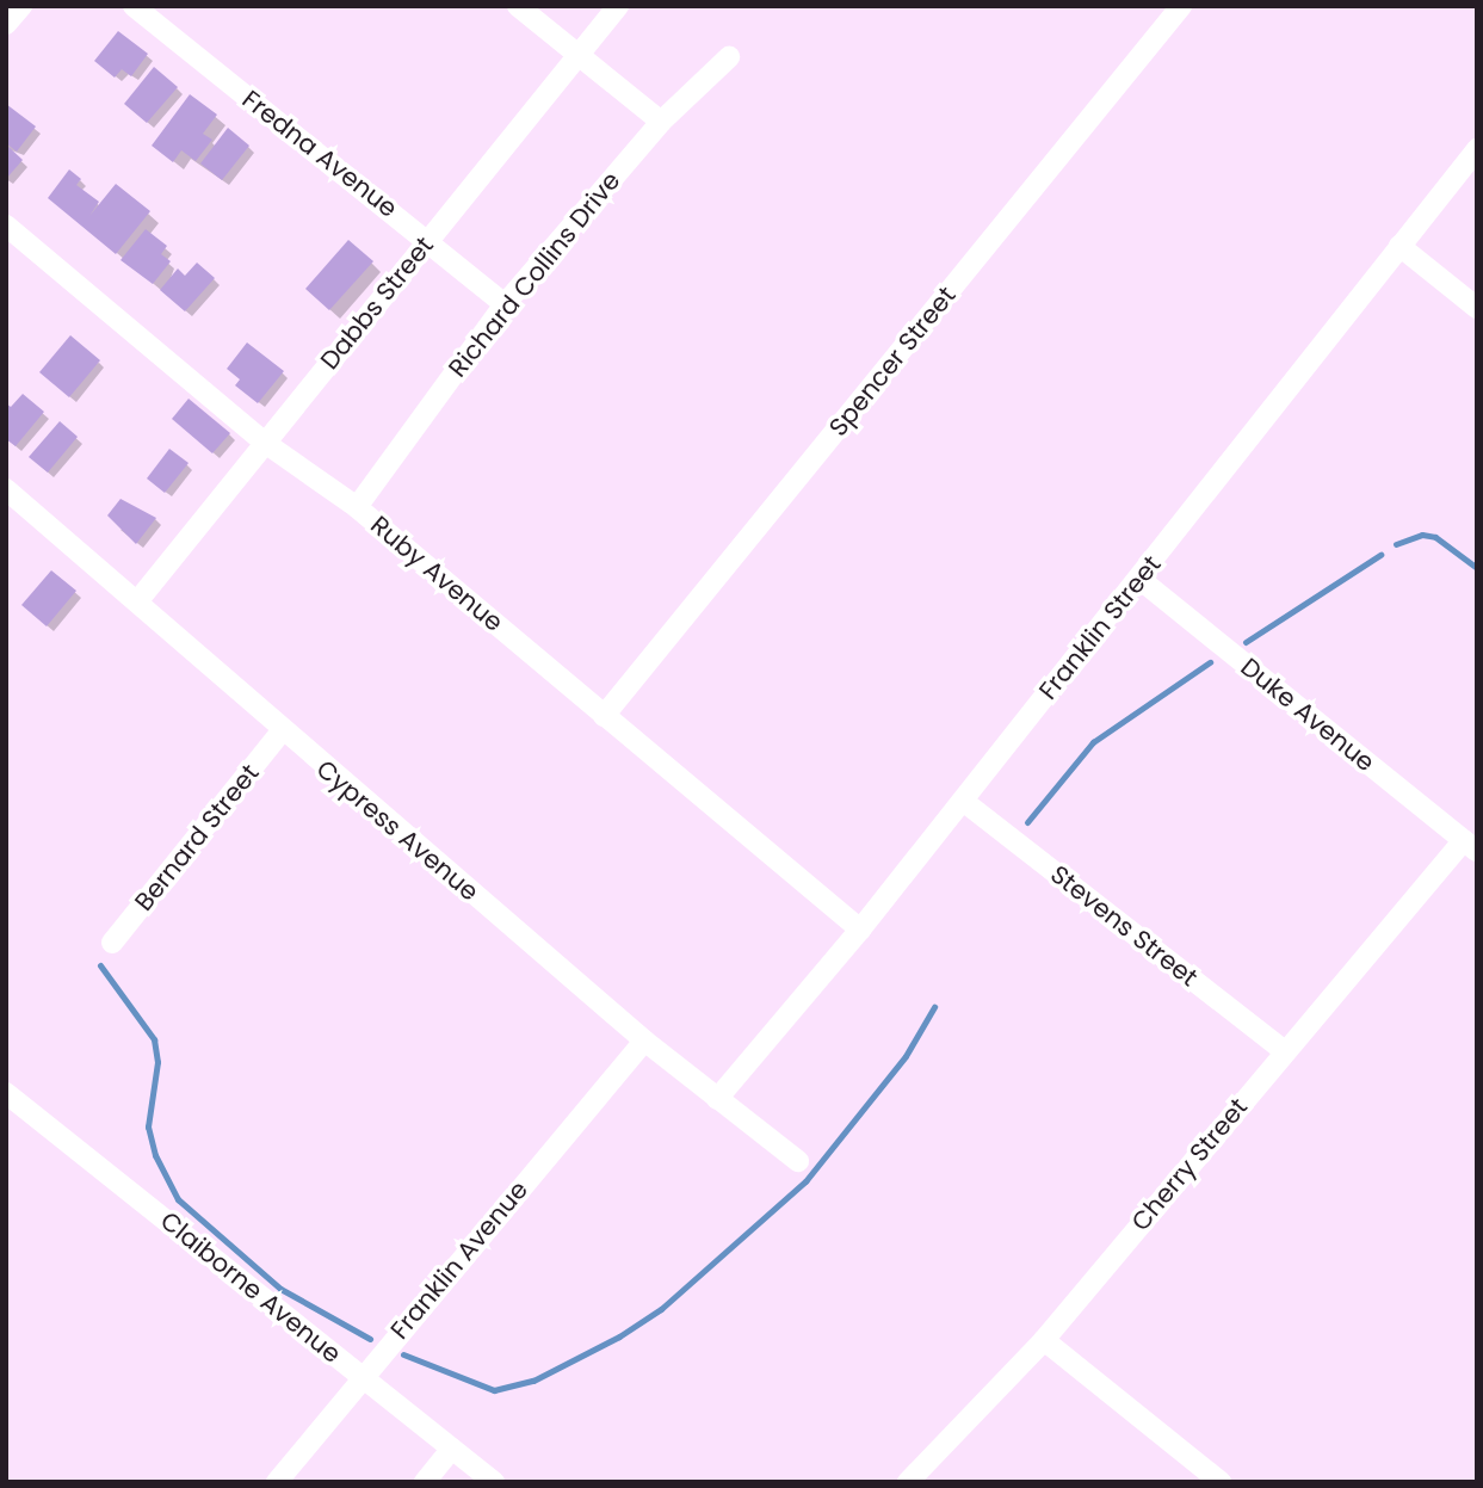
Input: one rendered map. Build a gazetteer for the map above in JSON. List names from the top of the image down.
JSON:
{
  "streets": {
    "street": [
      "Fredna Avenue",
      "Richard Collins Drive",
      "Dabbs Street",
      "Spencer Street",
      "Ruby Avenue",
      "Franklin Street",
      "Duke Avenue",
      "Cypress Avenue",
      "Bernard Street",
      "Stevens Street",
      "Cherry Street",
      "Franklin Avenue",
      "Claiborne Avenue"
    ]
  },
  "crossings": [
    ["Fredna Avenue", "Richard Collins Drive"],
    ["Fredna Avenue", "Dabbs Street"],
    ["Richard Collins Drive", "Ruby Avenue"],
    ["Dabbs Street", "Ruby Avenue"],
    ["Dabbs Street", "Cypress Avenue"],
    ["Spencer Street", "Ruby Avenue"],
    ["Ruby Avenue", "Franklin Street"],
    ["Franklin Street", "Duke Avenue"],
    ["Franklin Street", "Cypress Avenue"],
    ["Franklin Street", "Stevens Street"],
    ["Duke Avenue", "Cherry Street"],
    ["Cypress Avenue", "Bernard Street"],
    ["Cypress Avenue", "Franklin Avenue"],
    ["Stevens Street", "Cherry Street"],
    ["Franklin Avenue", "Claiborne Avenue"]
  ]
}
